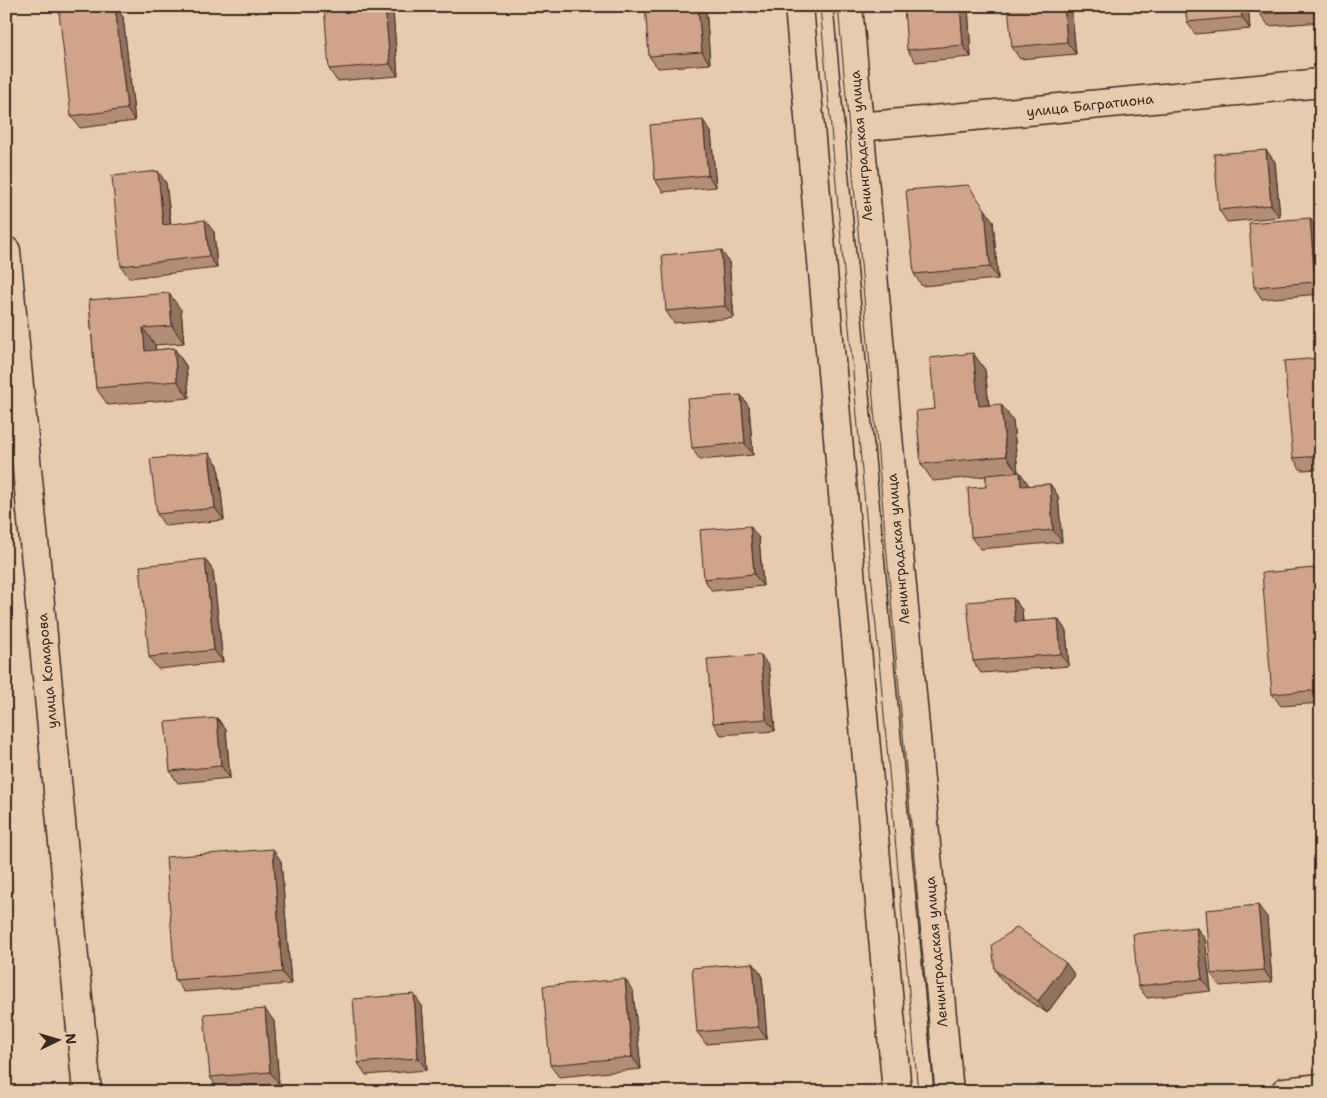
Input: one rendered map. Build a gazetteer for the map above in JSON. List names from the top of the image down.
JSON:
{
  "streets": {
    "main road": ["улица Багратиона", "Ленинградская улица", "улица Комарова"]
  },
  "crossings": [
    ["улица Багратиона", "Ленинградская улица"]
  ],
  "north": "right"
}
